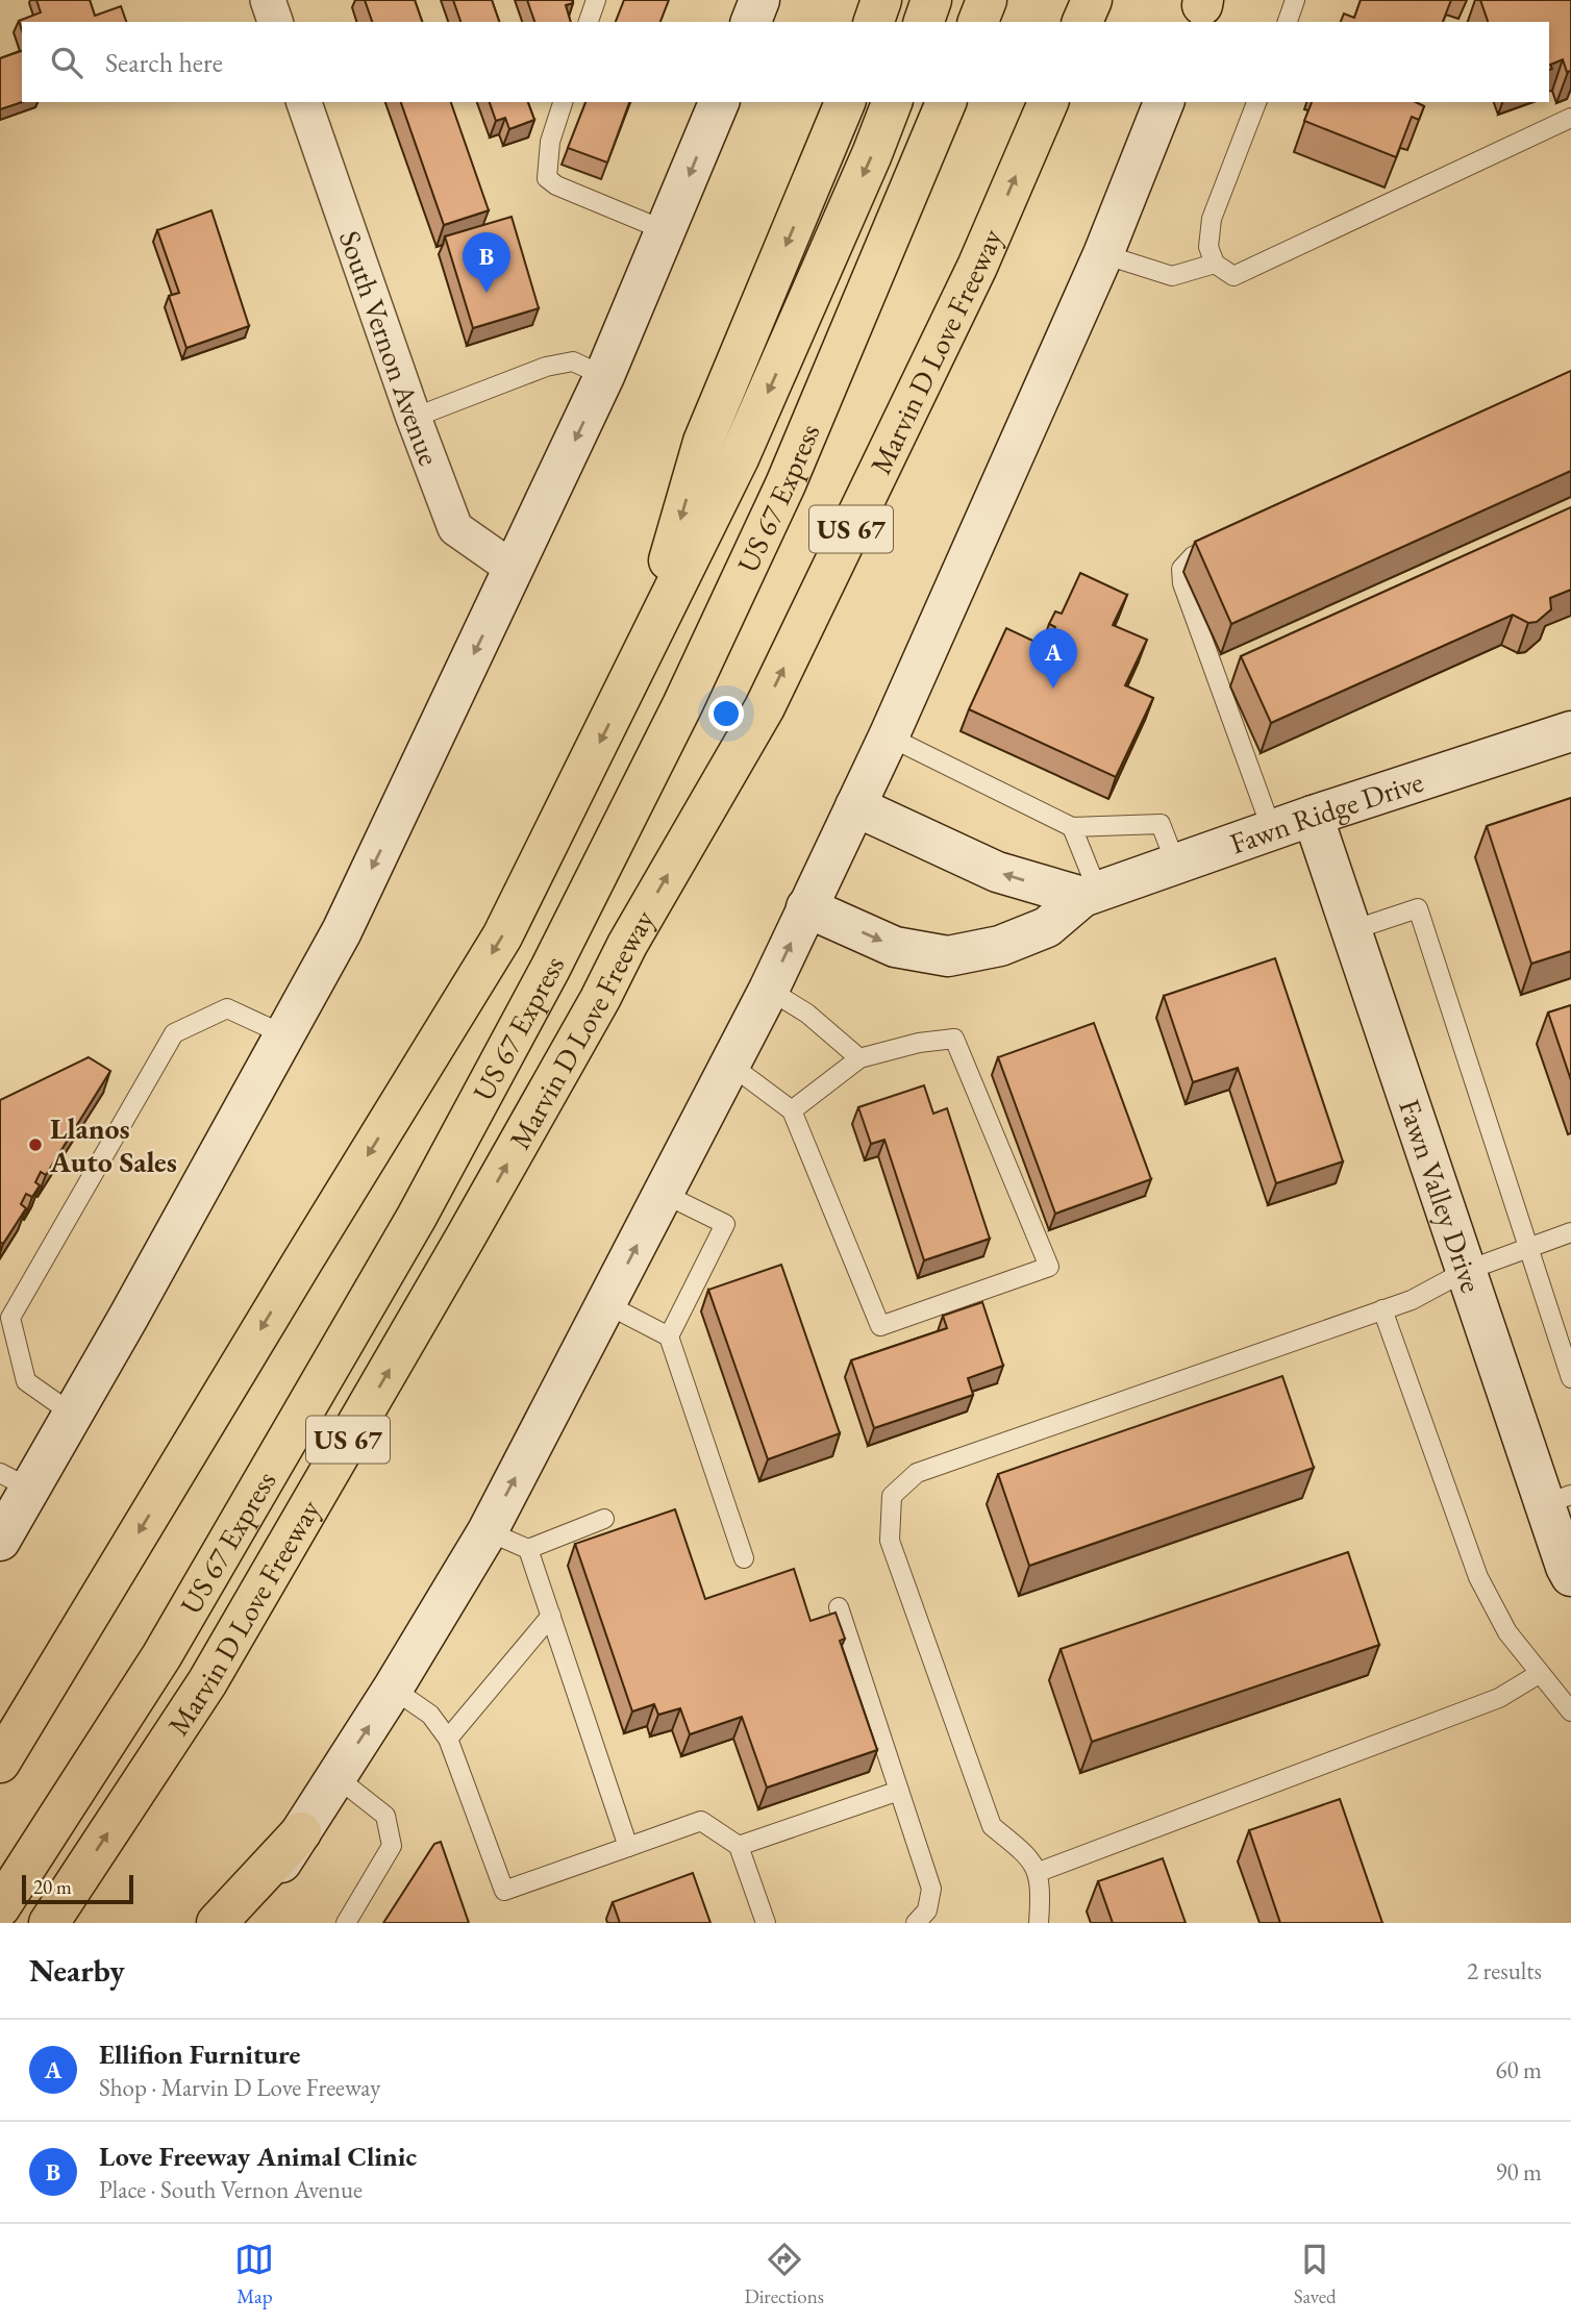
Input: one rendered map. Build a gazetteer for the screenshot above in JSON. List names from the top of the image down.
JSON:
{
  "streets": {
    "highway": ["Marvin D Love Freeway", "US 67 Express", "US 67"],
    "main road": ["Fawn Ridge Drive", "Fawn Valley Drive"],
    "street": ["South Vernon Avenue"]
  },
  "crossings": [
    ["Fawn Ridge Drive", "Fawn Valley Drive"]
  ],
  "places": ["Llanos Auto Sales"],
  "scale_bar": "20 m",
  "page": {
    "search": "Search here",
    "pins": ["B", "A"],
    "scale": "20 m",
    "heading": ["Nearby", "2 results"],
    "list": [
      {
        "mark": "A",
        "name": "Ellifion Furniture",
        "note": "Shop · Marvin D Love Freeway",
        "value": "60 m"
      },
      {
        "mark": "B",
        "name": "Love Freeway Animal Clinic",
        "note": "Place · South Vernon Avenue",
        "value": "90 m"
      }
    ],
    "nav": ["Map", "Directions", "Saved"]
  }
}
